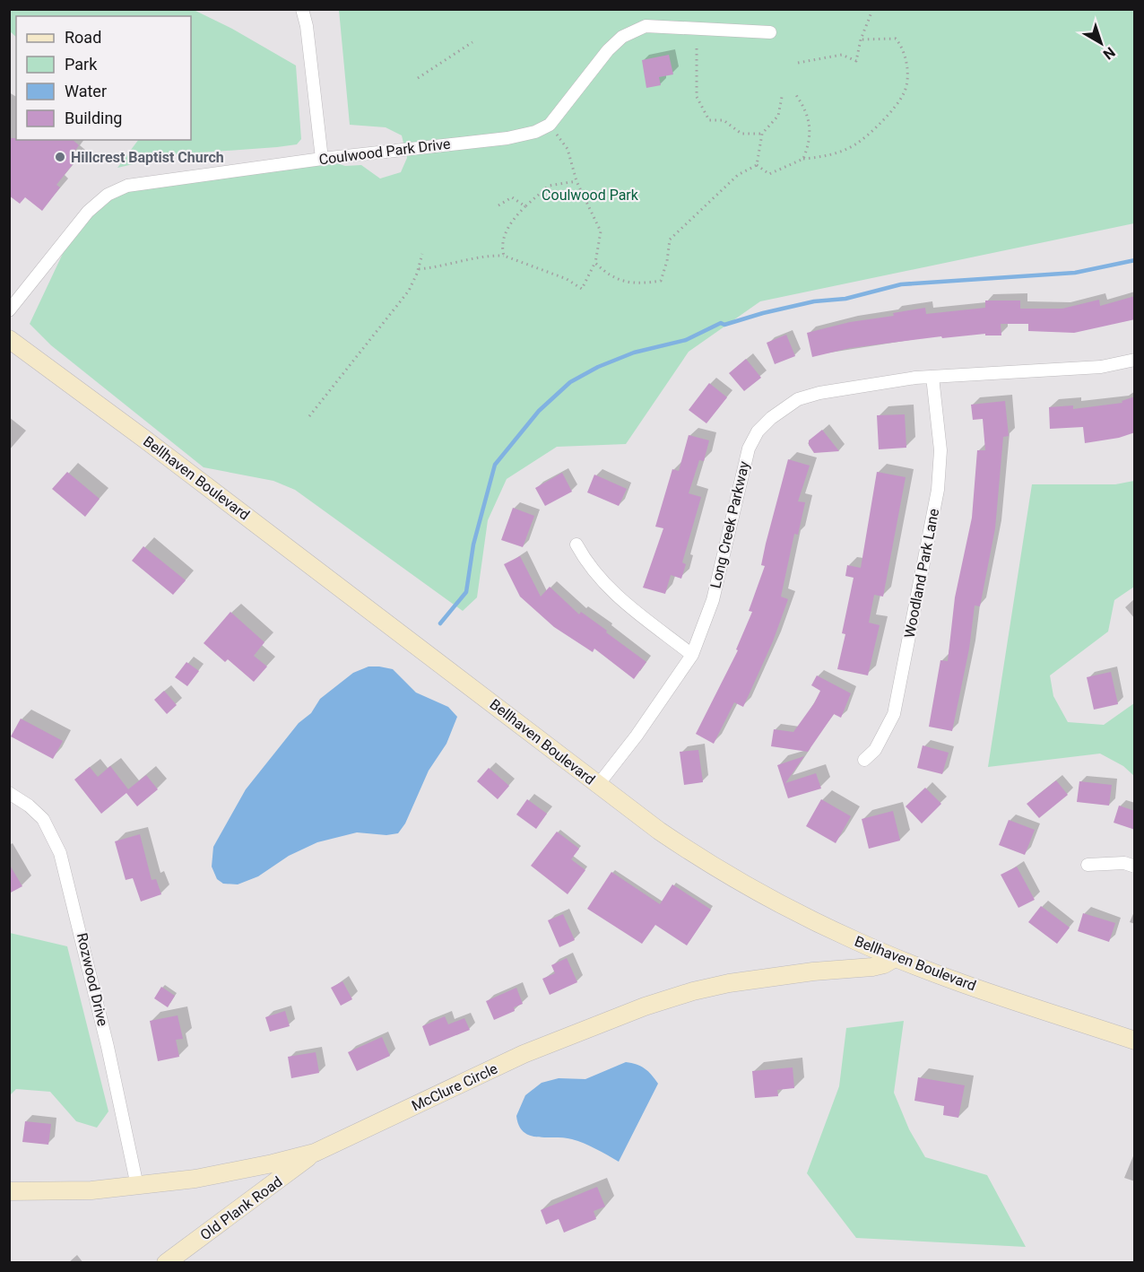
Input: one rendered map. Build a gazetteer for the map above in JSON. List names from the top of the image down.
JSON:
{
  "streets": {
    "main road": ["Bellhaven Boulevard", "McClure Circle", "Old Plank Road"],
    "street": [
      "Coulwood Park Drive",
      "Long Creek Parkway",
      "Woodland Park Lane",
      "Rozwood Drive"
    ]
  },
  "crossings": [
    ["Bellhaven Boulevard", "Long Creek Parkway"],
    ["Bellhaven Boulevard", "McClure Circle"],
    ["Long Creek Parkway", "Woodland Park Lane"],
    ["Rozwood Drive", "McClure Circle"],
    ["McClure Circle", "Old Plank Road"]
  ],
  "parks": ["Coulwood Park"],
  "places": ["Hillcrest Baptist Church"],
  "legend": [
    "Road",
    "Park",
    "Water",
    "Building"
  ],
  "north": "bottom right"
}
